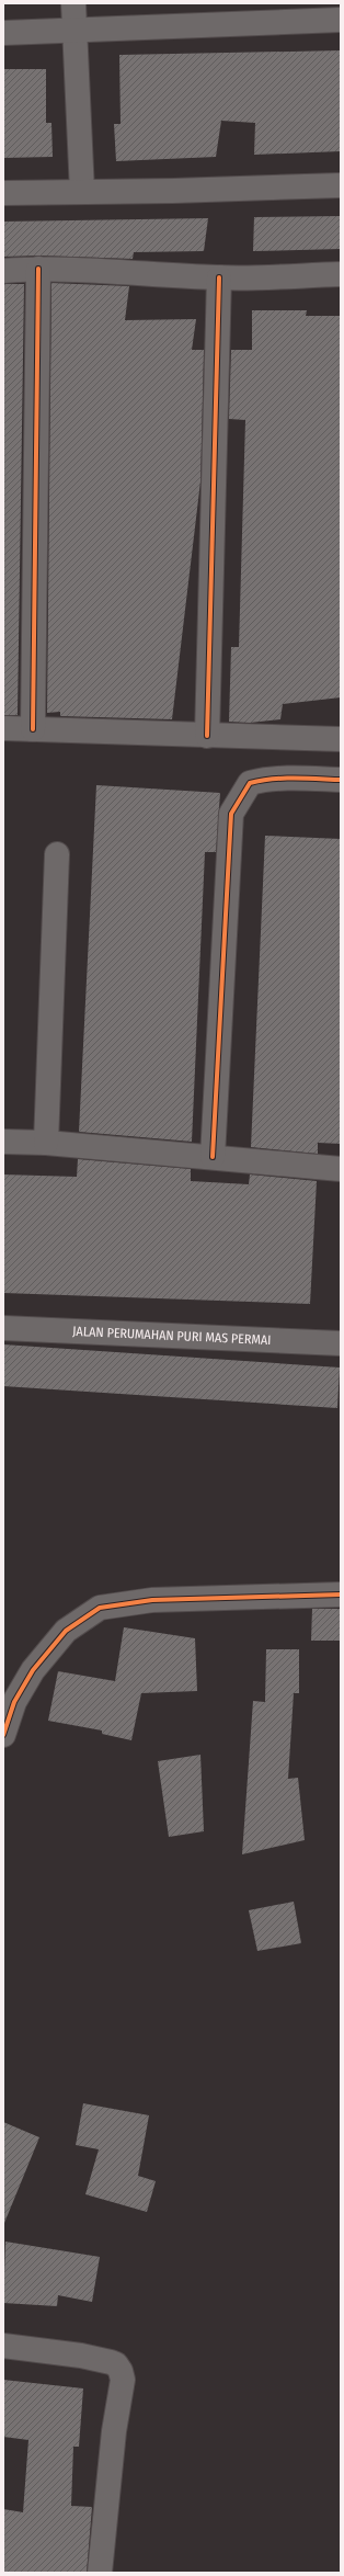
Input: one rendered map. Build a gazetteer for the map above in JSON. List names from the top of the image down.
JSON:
{
  "streets": {
    "street": ["JALAN PERUMAHAN PURI MAS PERMAI"]
  }
}
